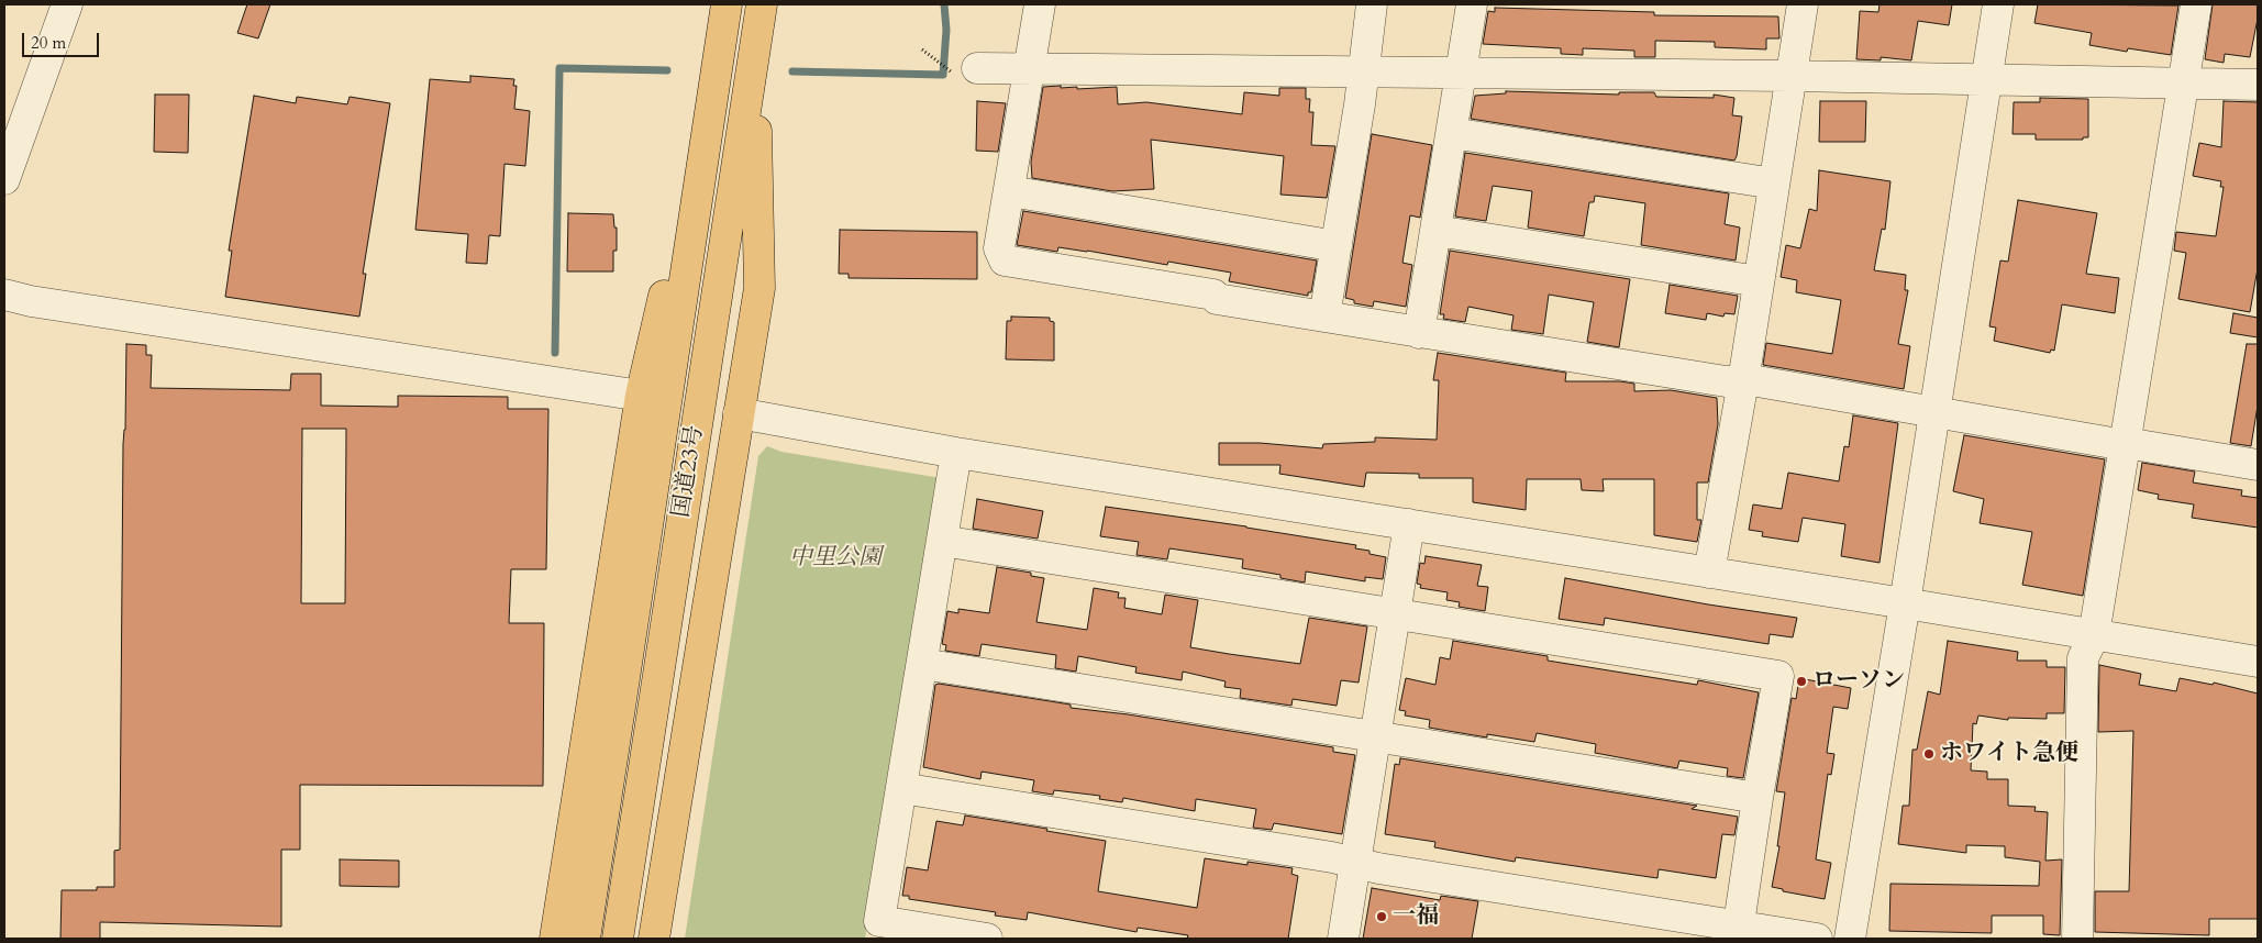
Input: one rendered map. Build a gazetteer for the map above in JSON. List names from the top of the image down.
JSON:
{
  "streets": {
    "highway": ["国道23号"]
  },
  "parks": ["中里公園"],
  "places": ["ローソン", "ホワイト急便", "一福"],
  "scale_bar": "20 m"
}
